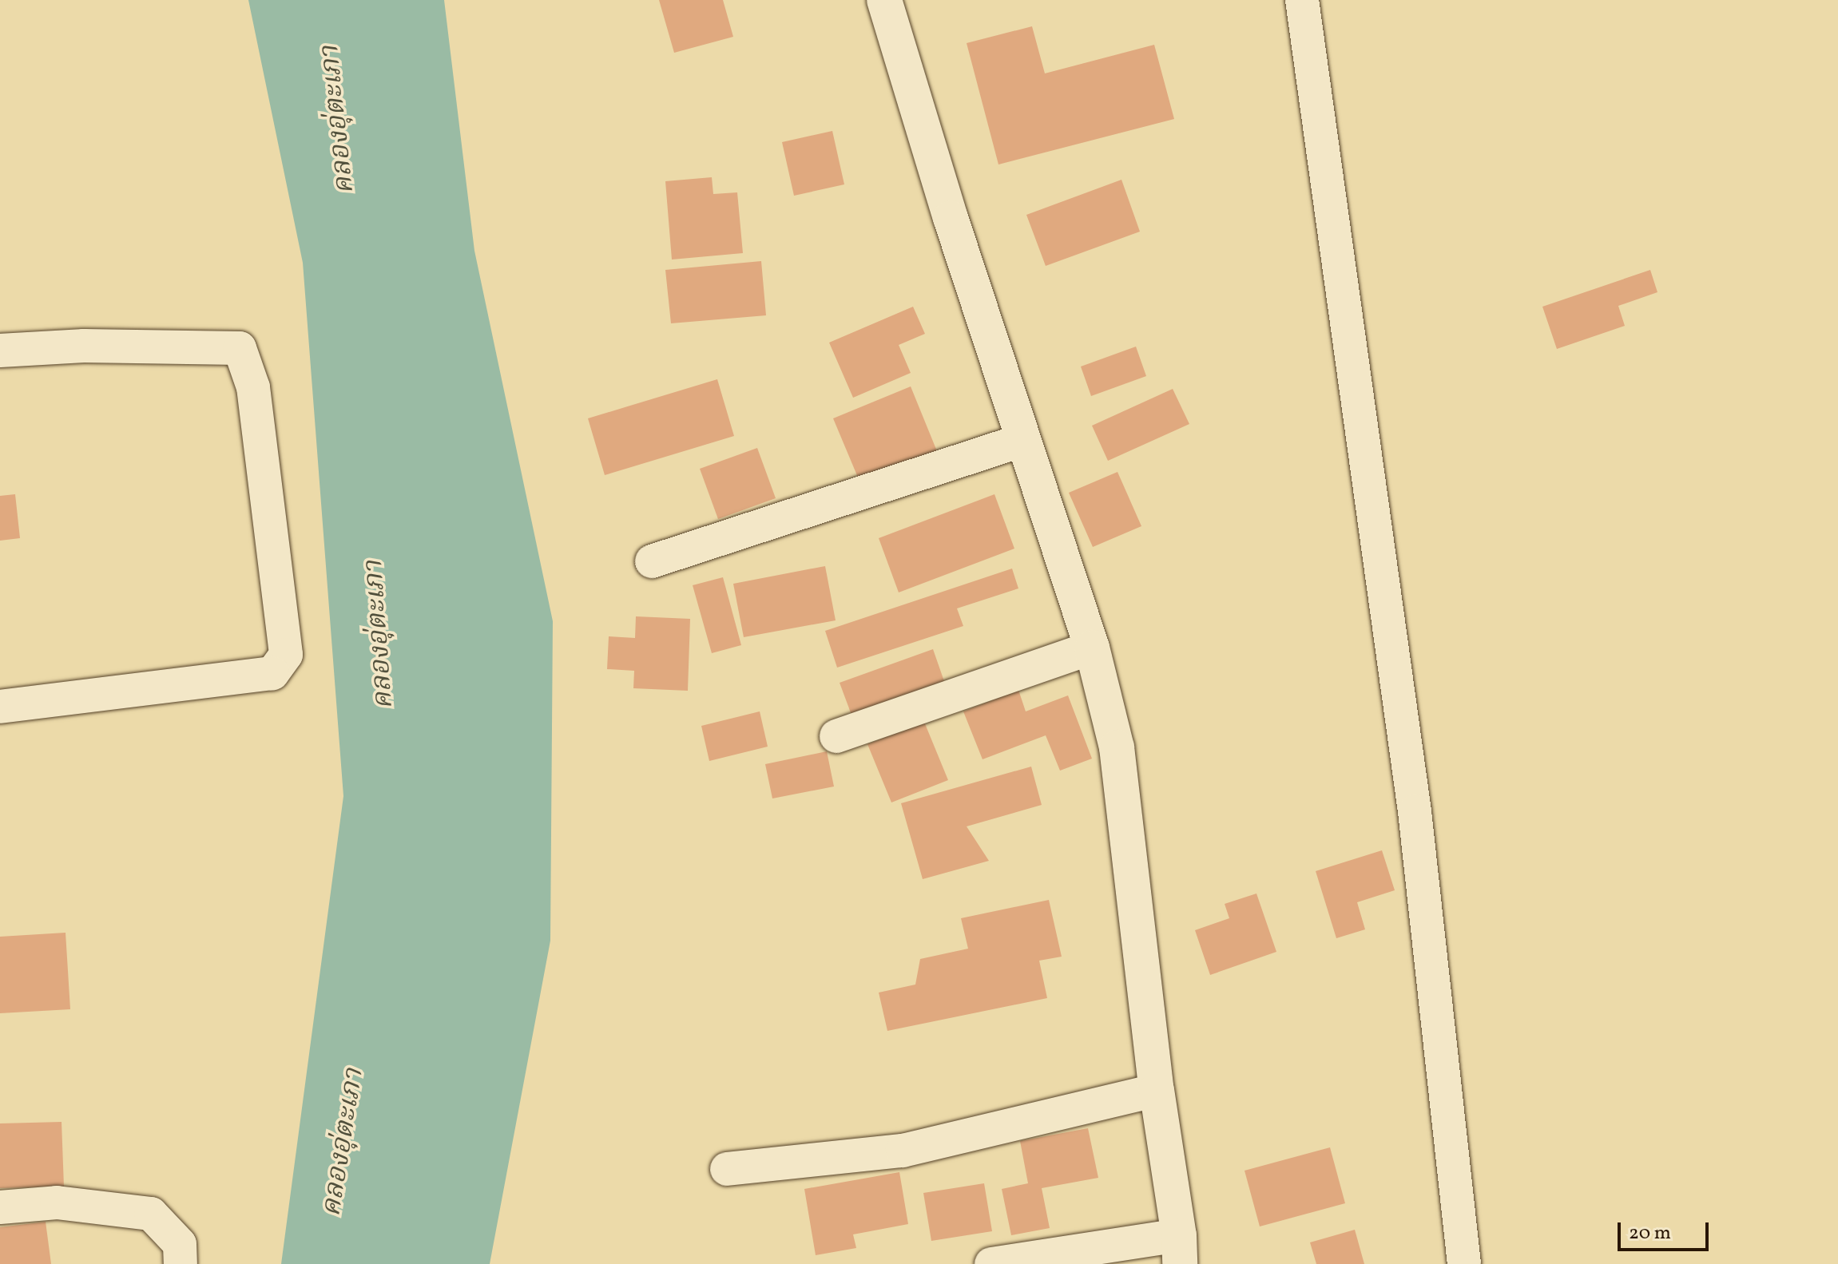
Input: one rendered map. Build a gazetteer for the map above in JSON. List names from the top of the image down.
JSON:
{
  "water": ["คลองอุ่ตะเภา"],
  "scale_bar": "20 m"
}
